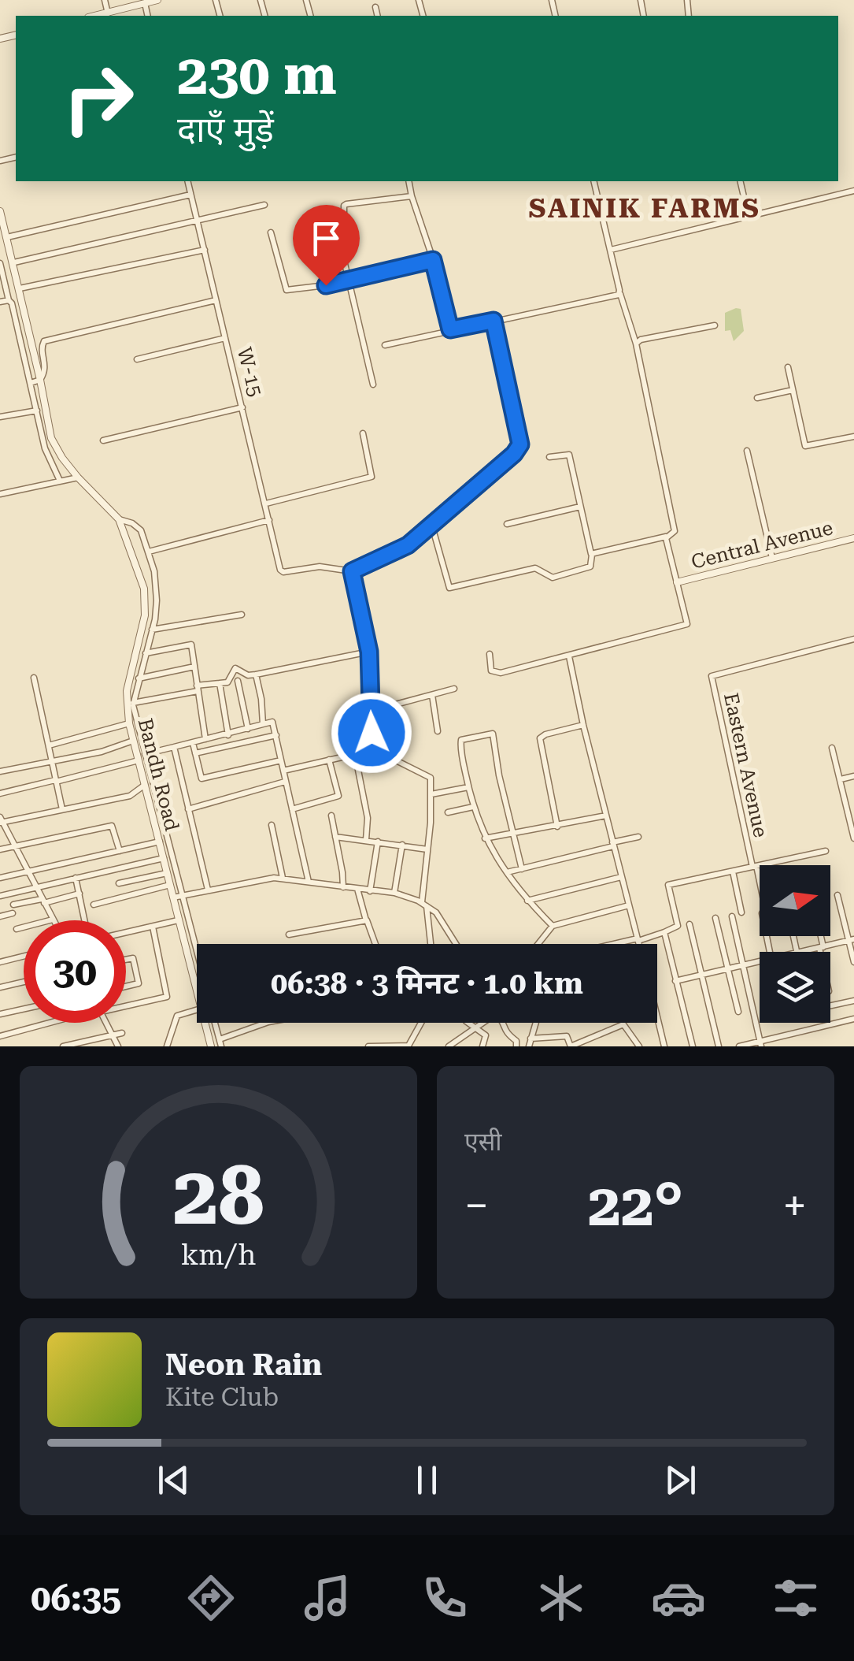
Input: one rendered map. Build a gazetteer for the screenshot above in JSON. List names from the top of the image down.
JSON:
{
  "streets": {
    "street": [
      "W-15",
      "Central Avenue",
      "Eastern Avenue",
      "Bandh Road"
    ]
  },
  "districts": ["SAINIK FARMS"],
  "north": "right",
  "page": {
    "turn": ["230 m", "दाएँ मुड़ें"],
    "limit": "30",
    "trip": "06:38 · 3 मिनट · 1.0 km",
    "tile": "एसी",
    "heat": ["−", "22°", "+"],
    "song": ["Neon Rain", "Kite Club"],
    "tabs": "06:35",
    "gauge": ["28", "km/h"]
  }
}
